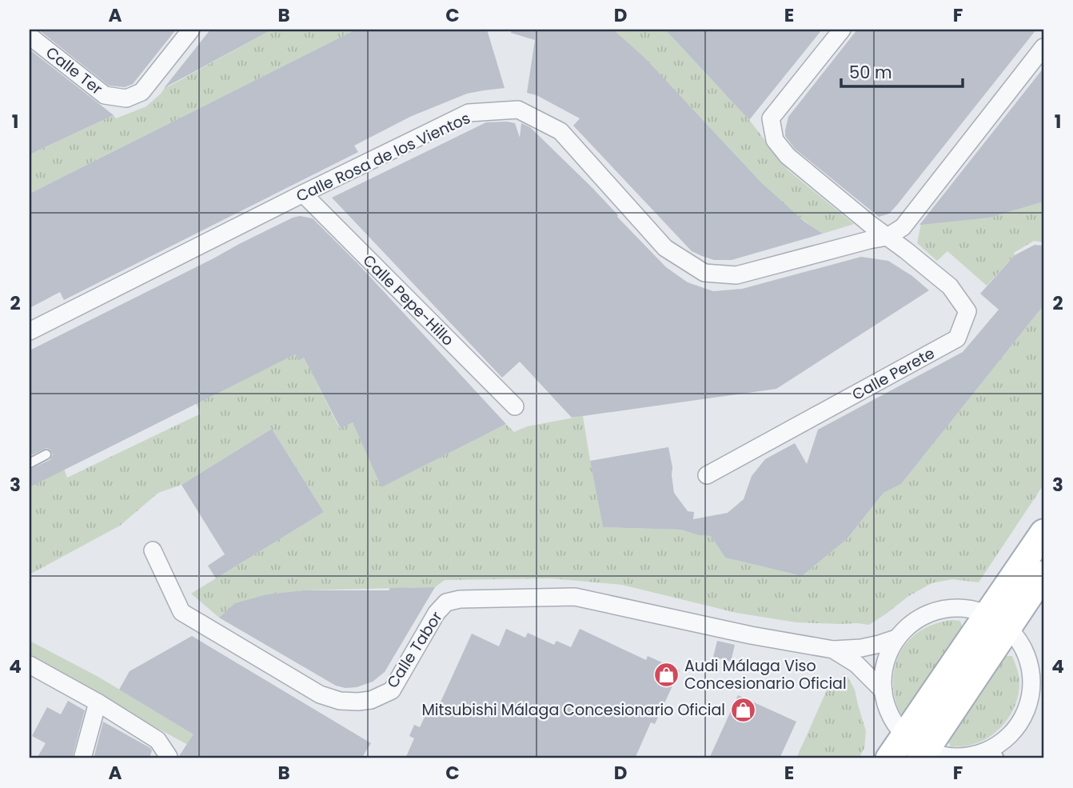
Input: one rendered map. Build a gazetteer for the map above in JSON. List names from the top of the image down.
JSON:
{
  "streets": {
    "street": [
      "Calle Ter",
      "Calle Rosa de los Vientos",
      "Calle Pepe-Hillo",
      "Calle Perete",
      "Calle Tabor"
    ]
  },
  "crossings": [
    ["Calle Rosa de los Vientos", "Calle Pepe-Hillo"],
    ["Calle Rosa de los Vientos", "Calle Perete"]
  ],
  "places": {
    "shop": ["Audi Málaga Viso Concesionario Oficial", "Mitsubishi Málaga Concesionario Oficial"]
  },
  "scale_bar": "50 m",
  "grid": {
    "columns": [
      "A",
      "B",
      "C",
      "D",
      "E",
      "F"
    ],
    "rows": [
      "1",
      "2",
      "3",
      "4"
    ]
  }
}
